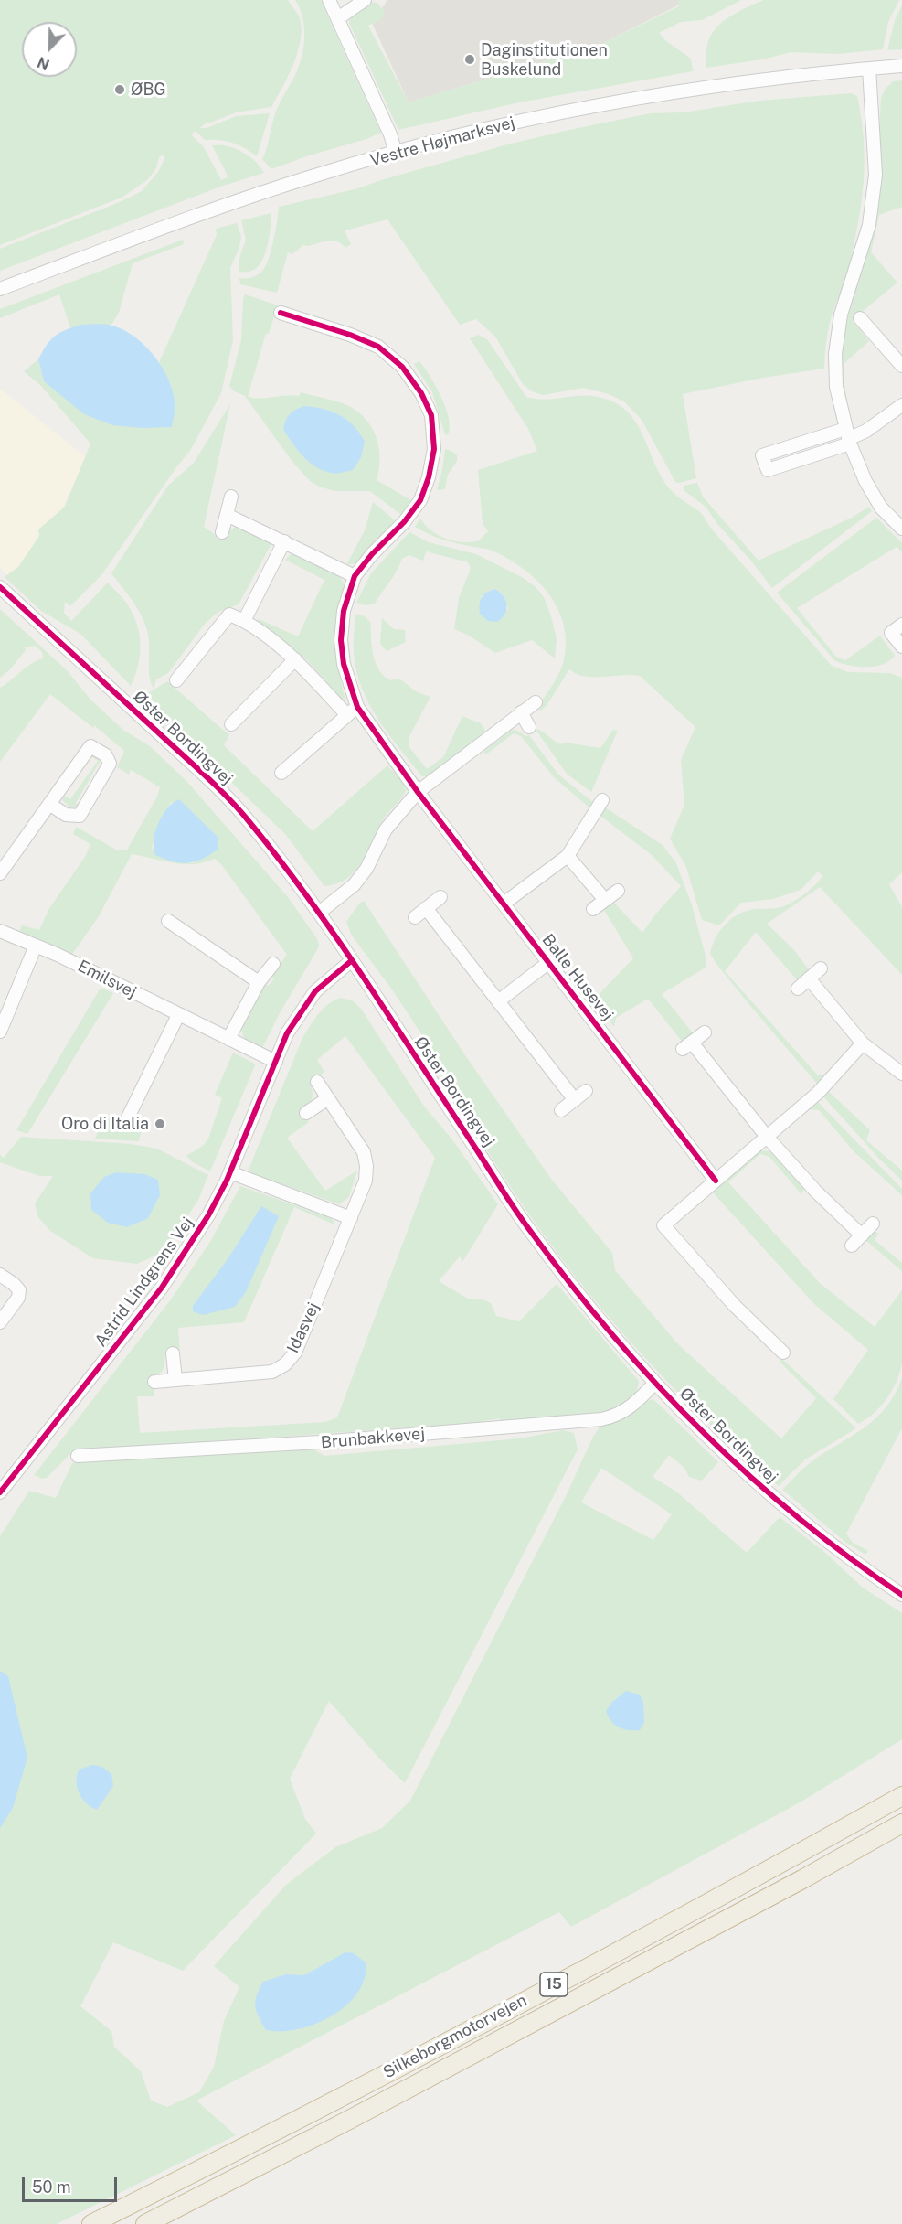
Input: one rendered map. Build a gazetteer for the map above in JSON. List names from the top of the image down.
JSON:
{
  "streets": {
    "highway": ["15", "Silkeborgmotorvejen"],
    "street": [
      "Vestre Højmarksvej",
      "Øster Bordingvej",
      "Balle Husevej",
      "Emilsvej",
      "Astrid Lindgrens Vej",
      "Idasvej",
      "Brunbakkevej"
    ]
  },
  "crossings": [
    ["Øster Bordingvej", "Astrid Lindgrens Vej"],
    ["Øster Bordingvej", "Brunbakkevej"],
    ["Emilsvej", "Astrid Lindgrens Vej"]
  ],
  "places": ["Daginstitutionen Buskelund", "ØBG", "Oro di Italia"],
  "scale_bar": "50 m",
  "north": "bottom left"
}
